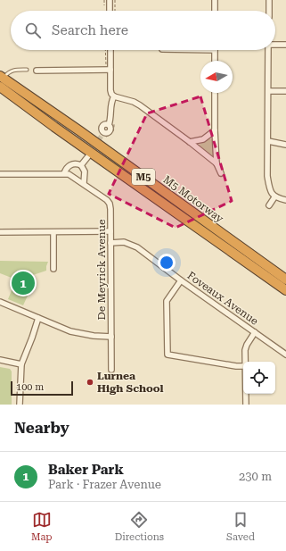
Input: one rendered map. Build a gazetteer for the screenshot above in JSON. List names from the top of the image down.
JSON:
{
  "streets": {
    "highway": ["M5", "M5 Motorway"],
    "street": ["De Meyrick Avenue", "Foveaux Avenue"]
  },
  "crossings": [
    ["De Meyrick Avenue", "Foveaux Avenue"]
  ],
  "places": ["Lurnea High School"],
  "scale_bar": "100 m",
  "north": "left",
  "page": {
    "search": "Search here",
    "pins": "1",
    "scale": "100 m",
    "heading": "Nearby",
    "list": [
      {
        "mark": "1",
        "name": "Baker Park",
        "note": "Park · Frazer Avenue",
        "value": "230 m"
      }
    ],
    "nav": ["Map", "Directions", "Saved"]
  }
}
